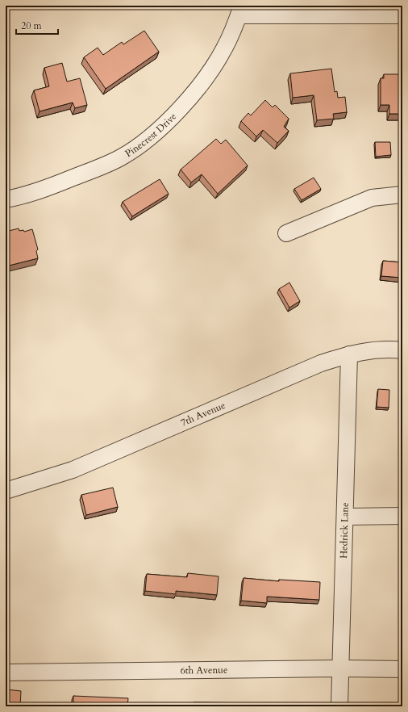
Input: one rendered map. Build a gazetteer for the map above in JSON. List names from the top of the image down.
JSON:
{
  "streets": {
    "street": [
      "Pinecrest Drive",
      "7th Avenue",
      "Hedrick Lane",
      "6th Avenue"
    ]
  },
  "crossings": [
    ["7th Avenue", "Hedrick Lane"],
    ["Hedrick Lane", "6th Avenue"]
  ],
  "scale_bar": "20 m"
}
